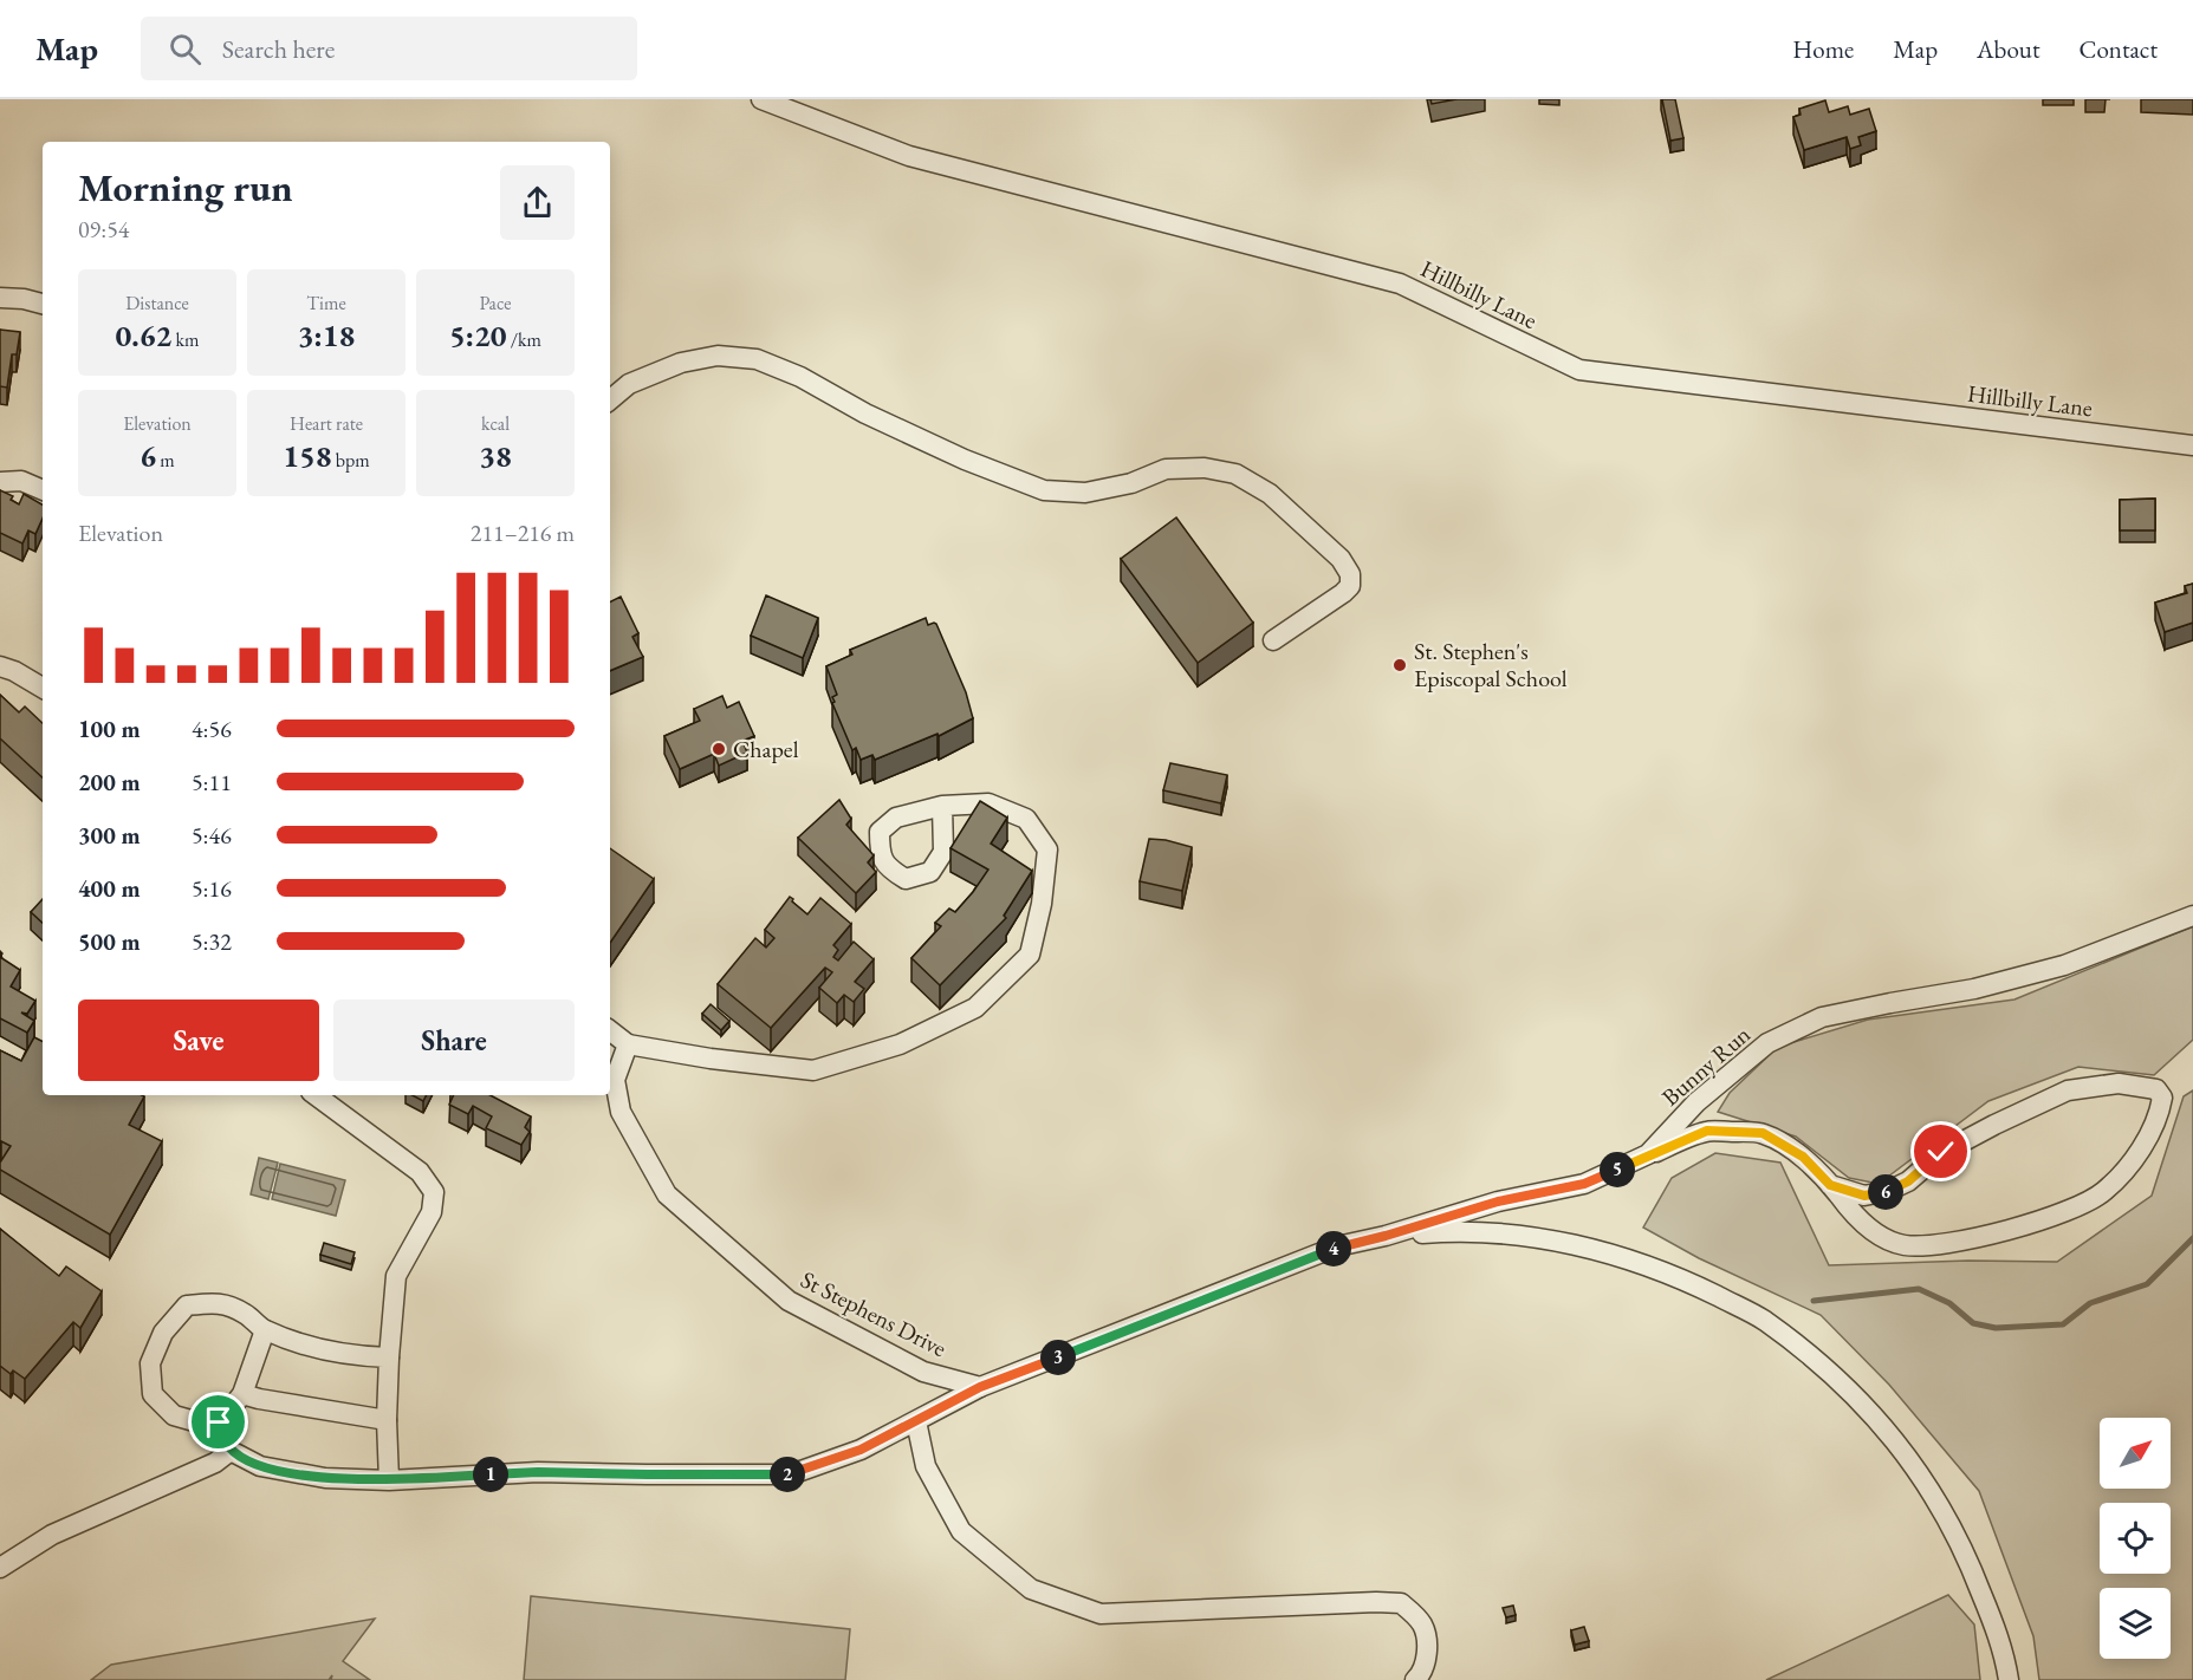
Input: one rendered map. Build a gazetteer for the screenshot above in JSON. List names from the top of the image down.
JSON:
{
  "streets": {
    "street": ["Hillbilly Lane", "Bunny Run", "St Stephens Drive"]
  },
  "places": ["St. Stephen's Episcopal School", "Chapel"],
  "north": "top right",
  "page": {
    "header": "Map",
    "search": "Search here",
    "nav": [
      "Home",
      "Map",
      "About",
      "Contact"
    ],
    "heading": ["Morning run", "09:54"],
    "stats": [
      ["Distance", "0.62 km"],
      ["Time", "3:18"],
      ["Pace", "5:20 /km"],
      ["Elevation", "6 m"],
      ["Heart rate", "158 bpm"],
      ["kcal", "38"]
    ],
    "chart": ["Elevation", "211–216 m"],
    "list": [
      {
        "name": "100 m",
        "note": "4:56"
      },
      {
        "name": "200 m",
        "note": "5:11"
      },
      {
        "name": "300 m",
        "note": "5:46"
      },
      {
        "name": "400 m",
        "note": "5:16"
      },
      {
        "name": "500 m",
        "note": "5:32"
      }
    ],
    "buttons": ["Save", "Share"],
    "pins": [
      "5",
      "6",
      "4",
      "3",
      "1",
      "2"
    ]
  }
}
